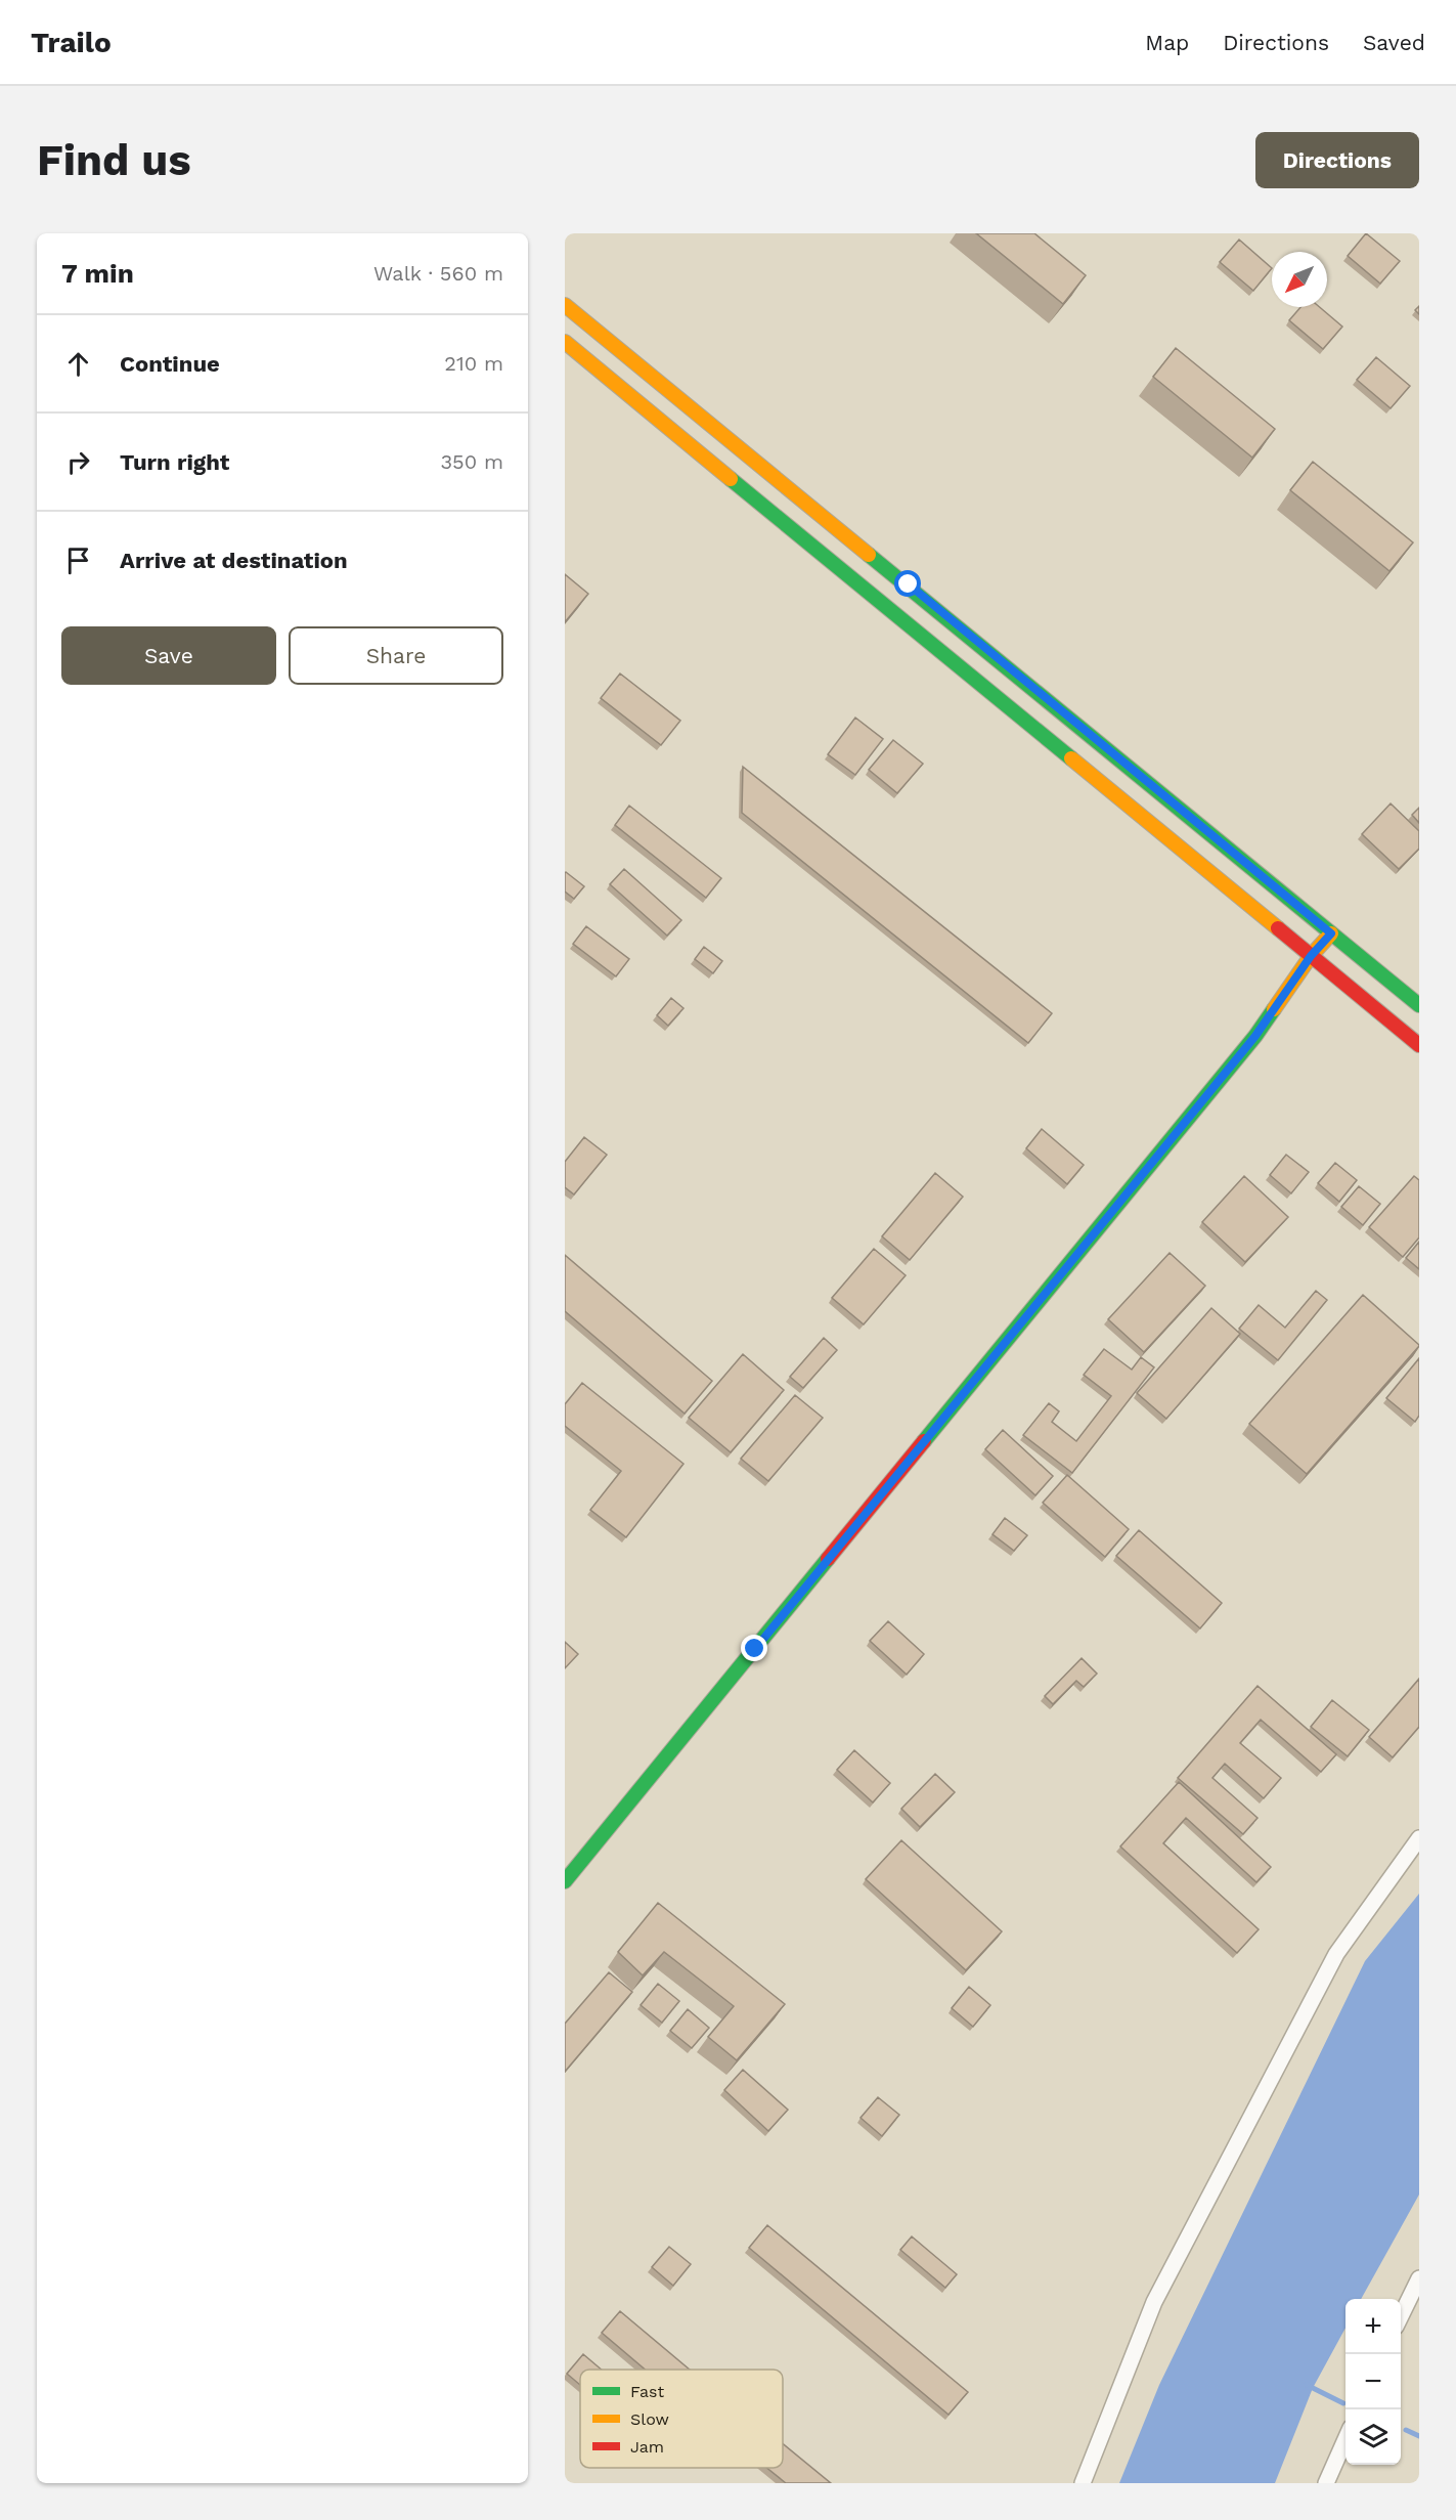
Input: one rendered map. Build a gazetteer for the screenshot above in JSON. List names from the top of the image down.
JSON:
{
  "legend": ["Fast", "Slow", "Jam"],
  "north": "bottom left",
  "page": {
    "header": "Trailo",
    "nav": ["Map", "Directions", "Saved"],
    "buttons": [
      "Directions",
      ["Save", "Share"]
    ],
    "title": "Find us",
    "heading": ["7 min", "Walk · 560 m"],
    "list": [
      ["Continue", "210 m"],
      ["Turn right", "350 m"],
      "Arrive at destination"
    ],
    "map_buttons": ["+", "−"]
  }
}
